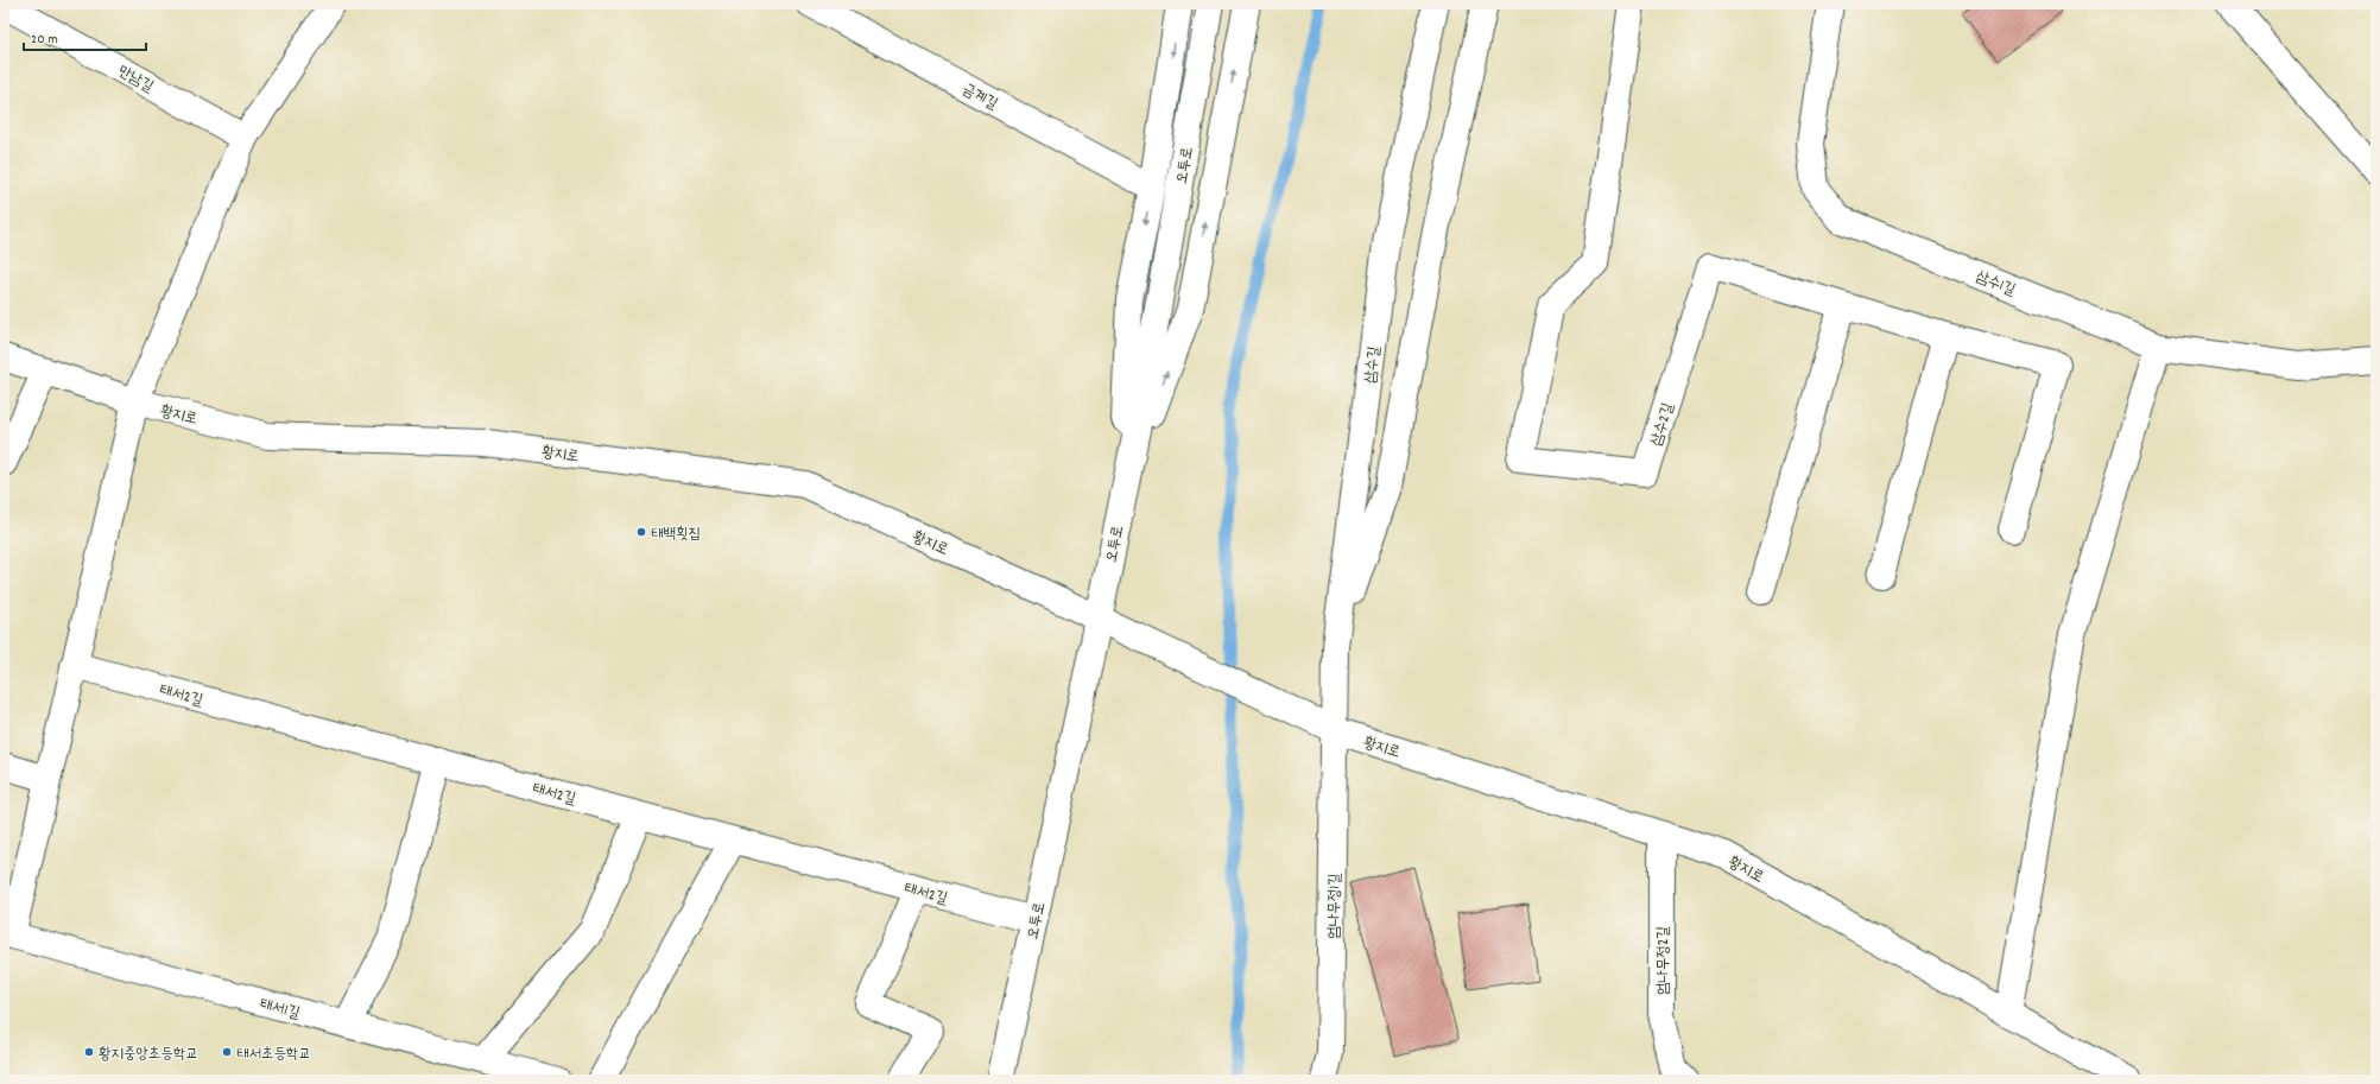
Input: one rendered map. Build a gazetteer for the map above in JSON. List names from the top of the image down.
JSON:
{
  "streets": {
    "street": [
      "만남길",
      "금계길",
      "오투로",
      "삼수1길",
      "삼수길",
      "황지로",
      "삼수2길",
      "태서2길",
      "엄나무정1길",
      "엄나무정2길",
      "태서1길"
    ]
  },
  "crossings": [
    ["오투로", "황지로"],
    ["오투로", "태서2길"],
    ["삼수길", "황지로"],
    ["삼수길", "엄나무정1길"],
    ["황지로", "엄나무정1길"],
    ["황지로", "엄나무정2길"]
  ],
  "places": ["태백횟집", "황지중앙초등학교", "태서초등학교"],
  "scale_bar": "20 m"
}
